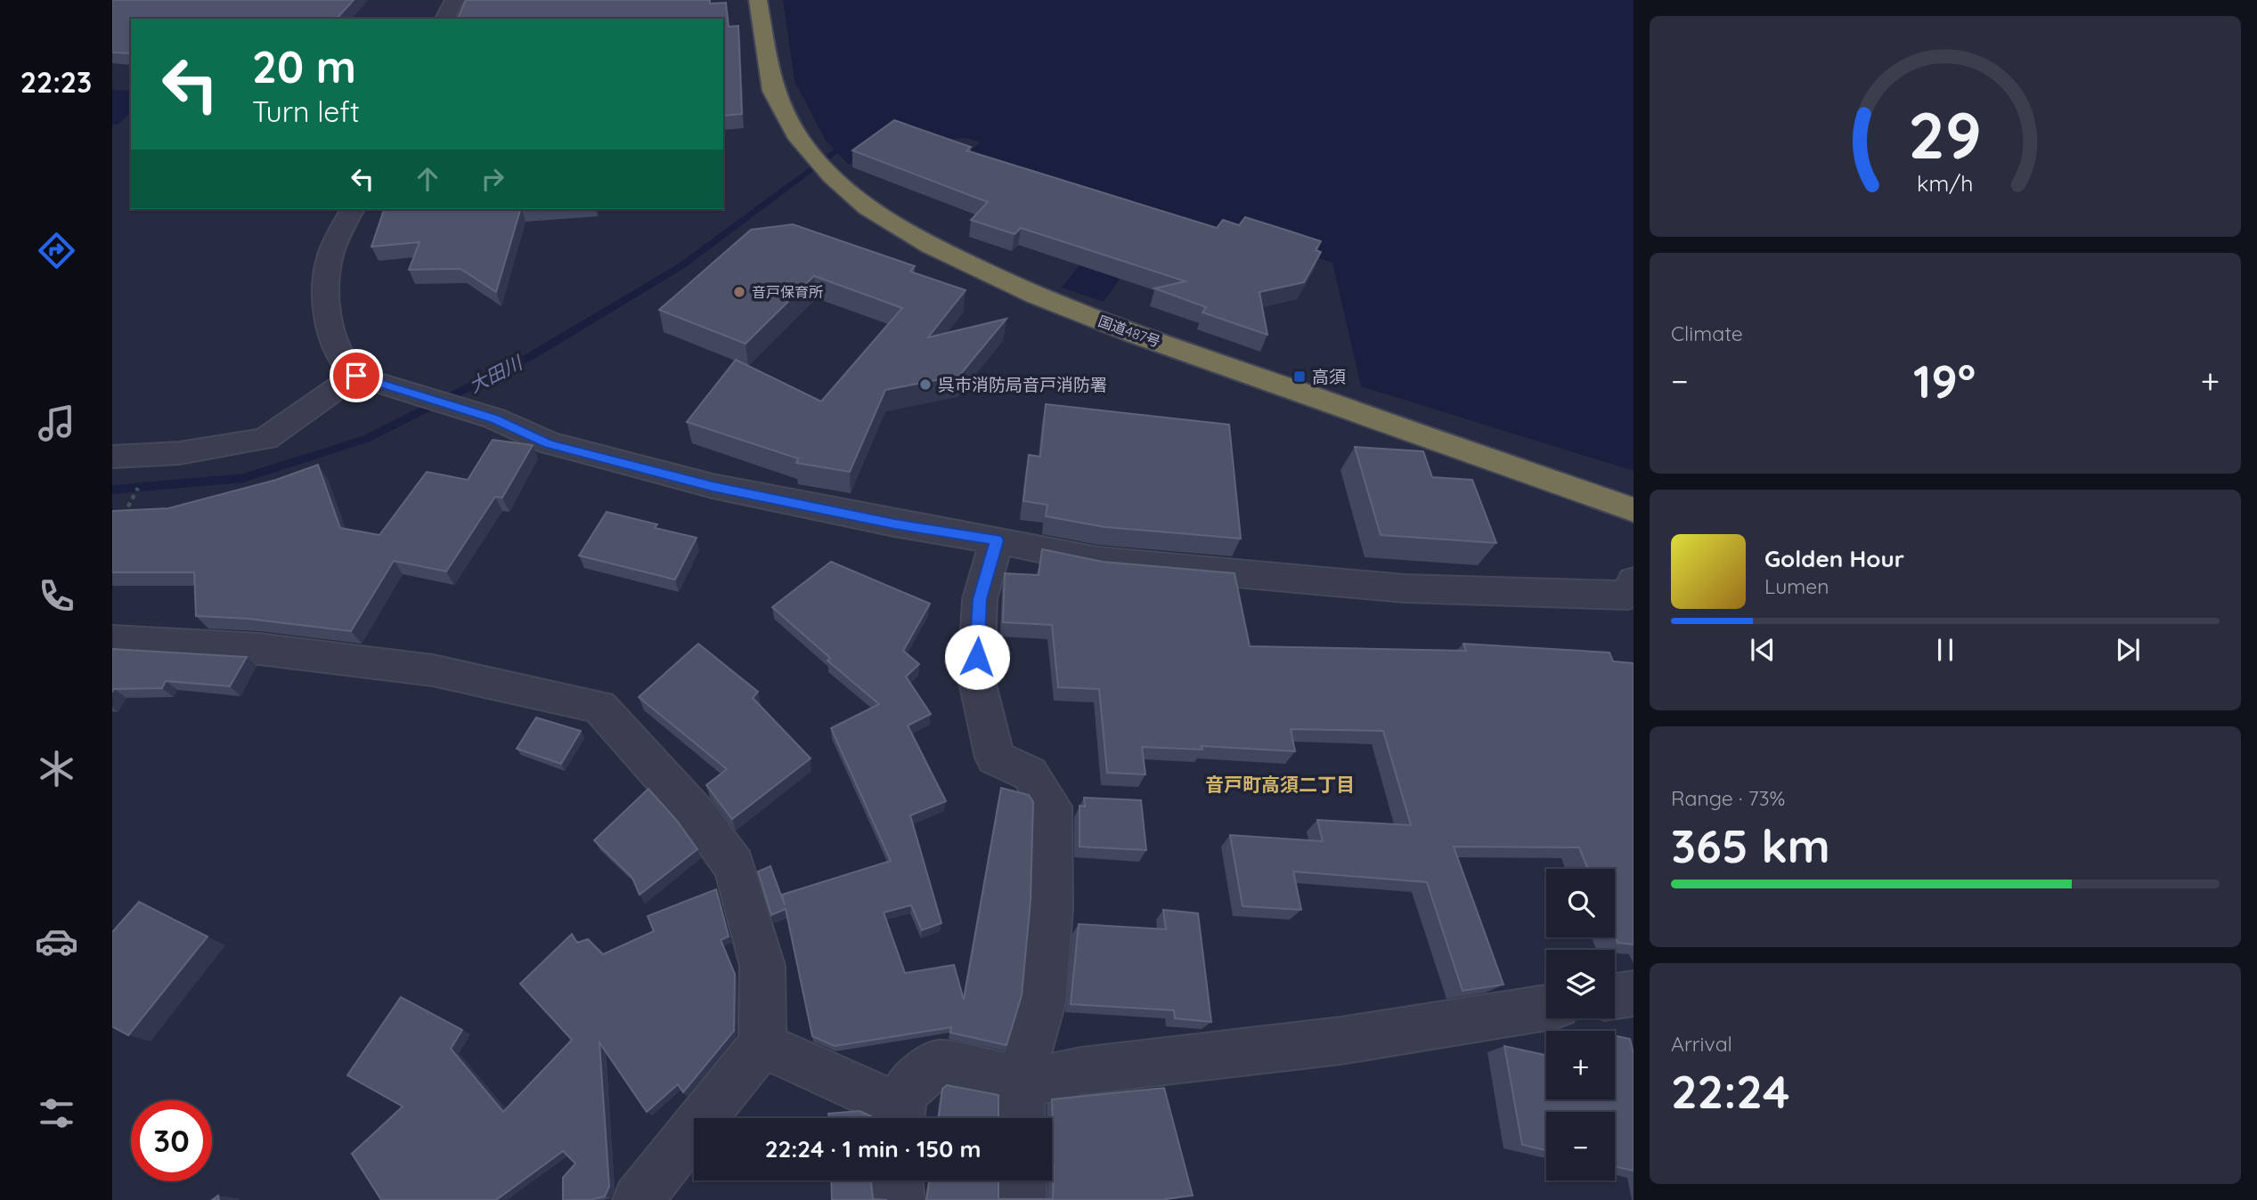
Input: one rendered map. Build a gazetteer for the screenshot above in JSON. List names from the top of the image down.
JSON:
{
  "streets": {
    "highway": ["国道487号"]
  },
  "districts": ["音戸町高須二丁目"],
  "water": ["大田川"],
  "places": {
    "other": ["音戸保育所", "呉市消防局音戸消防署"],
    "transit": ["高須"]
  },
  "page": {
    "tabs": "22:23",
    "turn": ["20 m", "Turn left"],
    "tile": [
      "Climate",
      ["Range · 73%", "365 km"],
      ["Arrival", "22:24"]
    ],
    "heat": ["−", "19°", "+"],
    "song": ["Golden Hour", "Lumen"],
    "map_buttons": ["+", "−"],
    "limit": "30",
    "trip": "22:24 · 1 min · 150 m",
    "gauge": ["29", "km/h"]
  }
}
